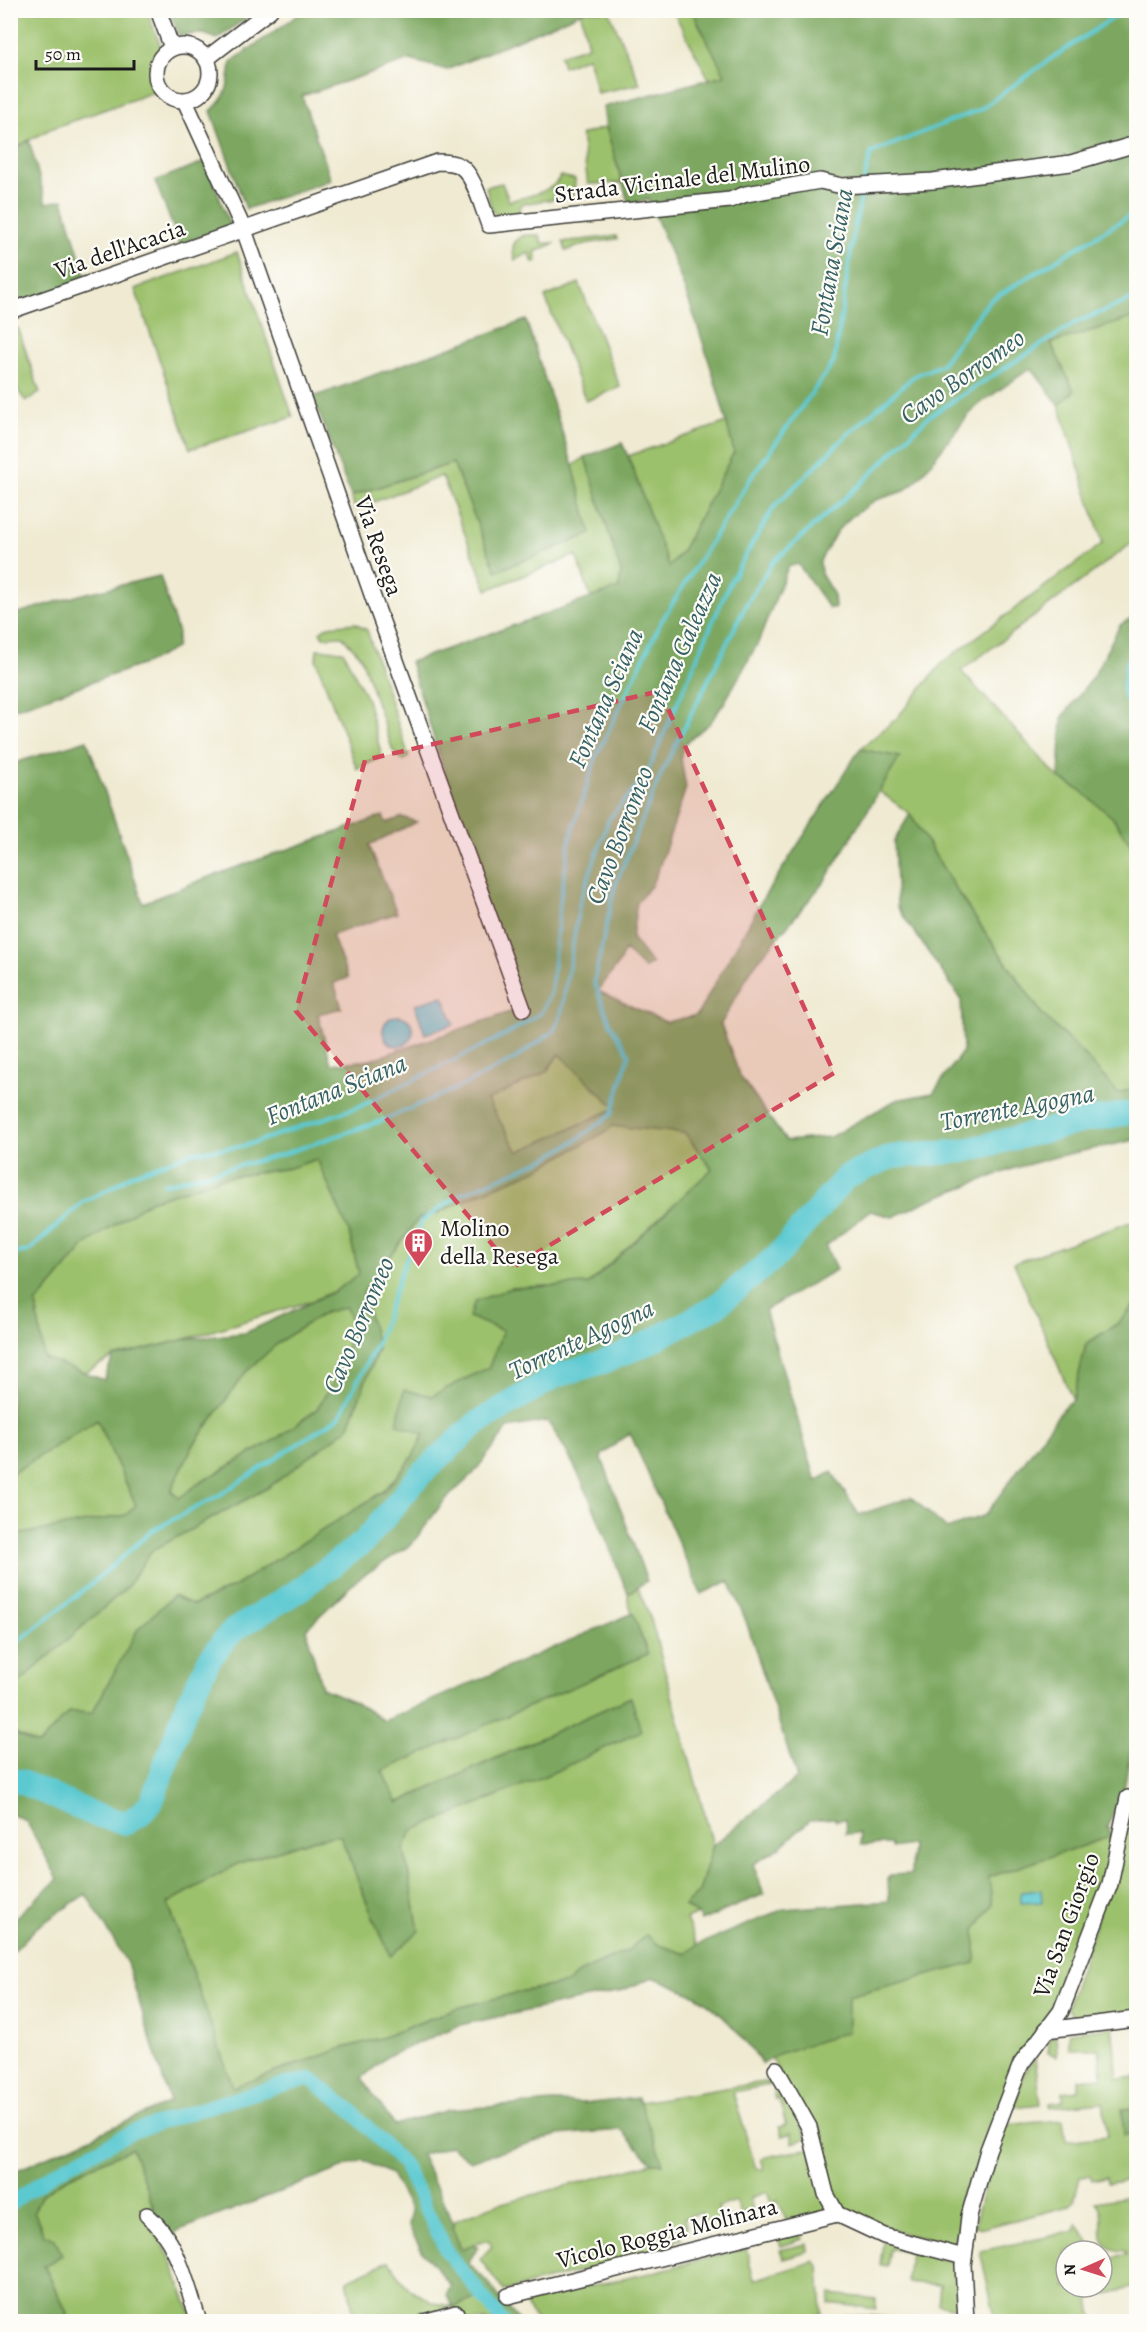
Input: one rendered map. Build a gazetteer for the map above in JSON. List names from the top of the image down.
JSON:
{
  "streets": {
    "street": [
      "Strada Vicinale del Mulino",
      "Via dell'Acacia",
      "Via Resega",
      "Via San Giorgio",
      "Vicolo Roggia Molinara"
    ]
  },
  "crossings": [
    ["Strada Vicinale del Mulino", "Via dell'Acacia"],
    ["Strada Vicinale del Mulino", "Via Resega"],
    ["Via dell'Acacia", "Via Resega"]
  ],
  "water": [
    "Fontana Sciana",
    "Cavo Borromeo",
    "Fontana Galeazza",
    "Torrente Agogna"
  ],
  "places": {
    "building": ["Molino della Resega"]
  },
  "scale_bar": "50 m",
  "north": "left"
}
